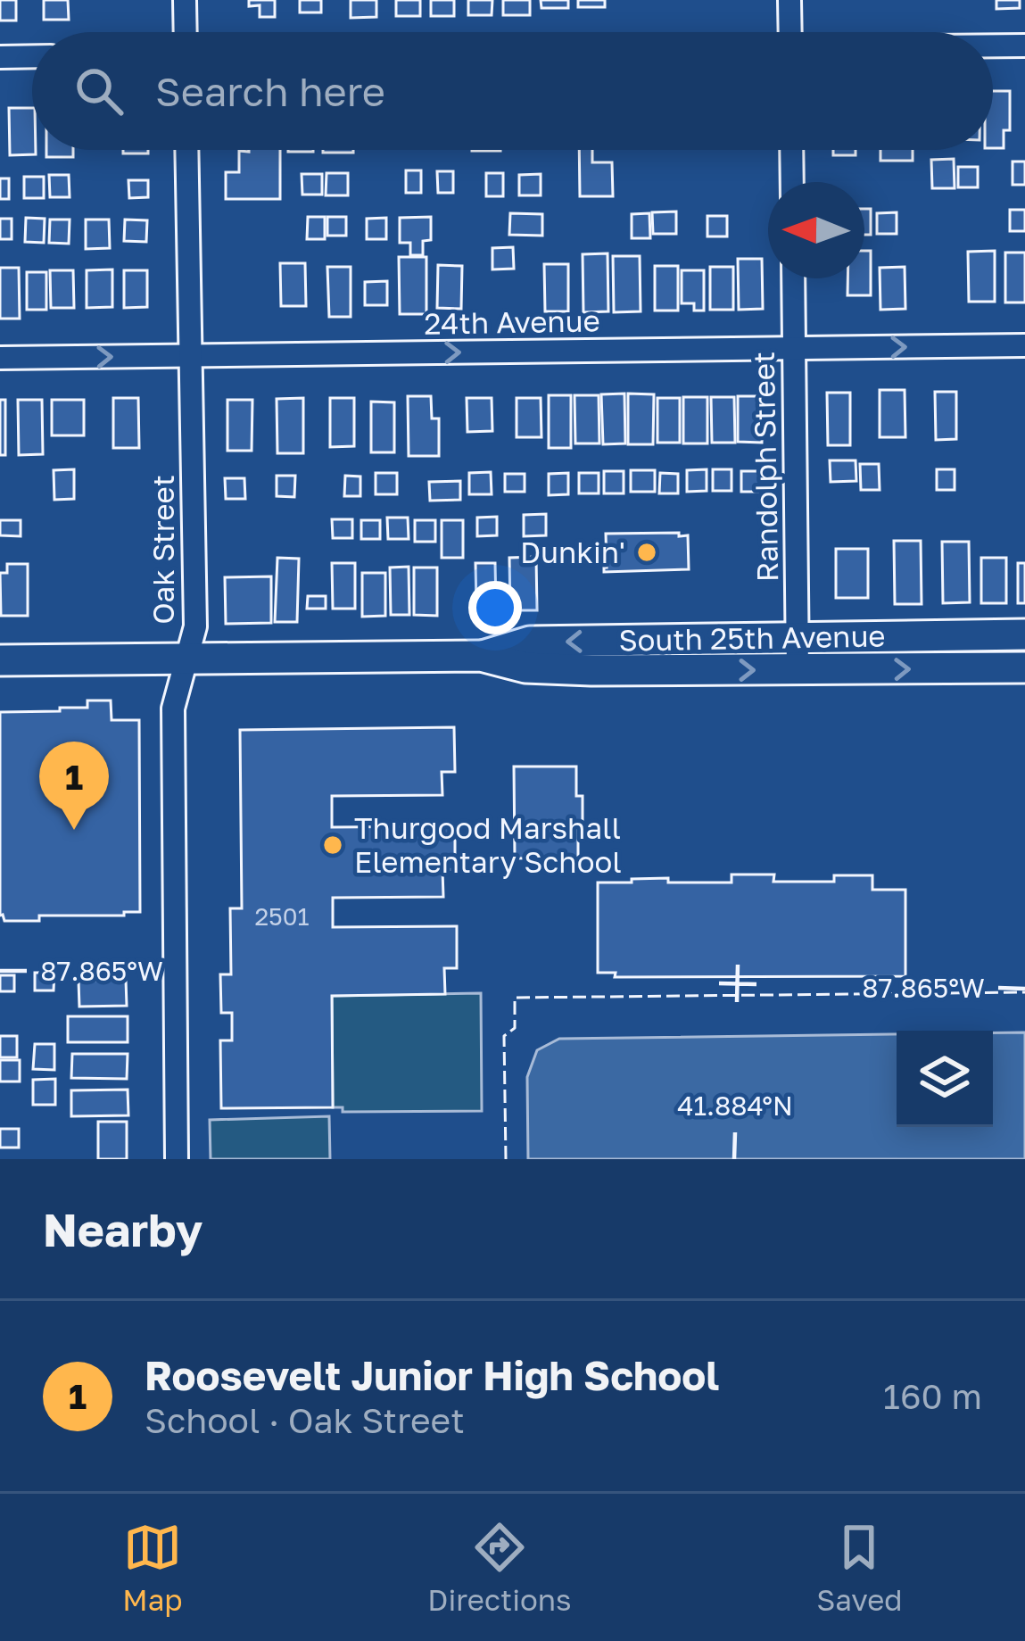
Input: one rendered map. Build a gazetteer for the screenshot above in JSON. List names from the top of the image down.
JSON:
{
  "streets": {
    "main road": ["South 25th Avenue"],
    "street": ["24th Avenue", "Randolph Street", "Oak Street"]
  },
  "crossings": [
    ["24th Avenue", "Randolph Street"],
    ["24th Avenue", "Oak Street"],
    ["Randolph Street", "South 25th Avenue"],
    ["Oak Street", "South 25th Avenue"]
  ],
  "one_way": ["24th Avenue"],
  "places": ["Dunkin'", "Thurgood Marshall Elementary School"],
  "house_numbers": ["2501"],
  "north": "left",
  "page": {
    "search": "Search here",
    "pins": "1",
    "heading": "Nearby",
    "list": [
      {
        "mark": "1",
        "name": "Roosevelt Junior High School",
        "note": "School · Oak Street",
        "value": "160 m"
      }
    ],
    "nav": ["Map", "Directions", "Saved"]
  },
  "coordinates": ["87.865°W", "41.884°N"]
}
